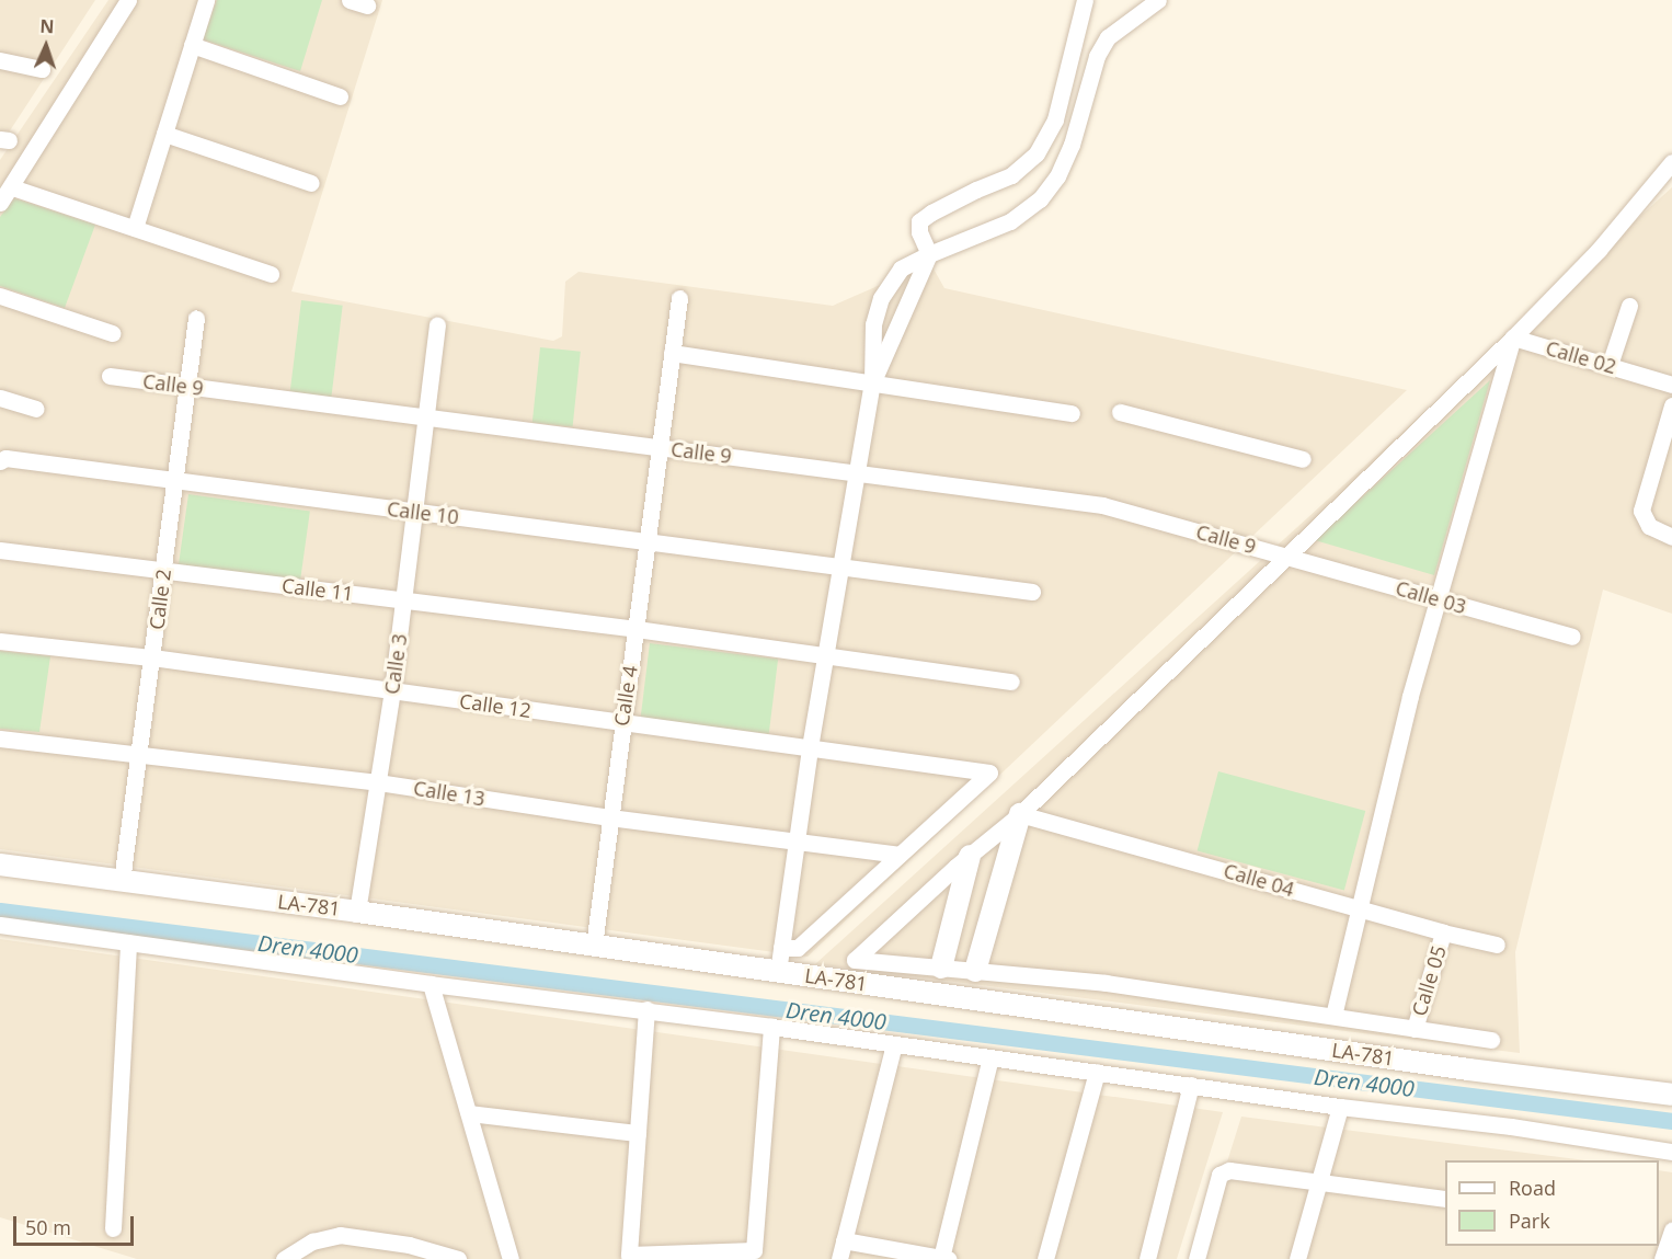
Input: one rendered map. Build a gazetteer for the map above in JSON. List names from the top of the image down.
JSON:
{
  "streets": {
    "street": [
      "Calle 02",
      "Calle 9",
      "Calle 10",
      "Calle 11",
      "Calle 03",
      "Calle 2",
      "Calle 3",
      "Calle 4",
      "Calle 12",
      "Calle 13",
      "Calle 04",
      "LA-781",
      "Calle 05"
    ]
  },
  "crossings": [
    ["Calle 9", "Calle 03"],
    ["Calle 9", "Calle 2"],
    ["Calle 9", "Calle 3"],
    ["Calle 9", "Calle 4"],
    ["Calle 10", "Calle 2"],
    ["Calle 10", "Calle 3"],
    ["Calle 10", "Calle 4"],
    ["Calle 11", "Calle 2"],
    ["Calle 11", "Calle 3"],
    ["Calle 11", "Calle 4"],
    ["Calle 2", "Calle 12"],
    ["Calle 2", "Calle 13"],
    ["Calle 2", "LA-781"],
    ["Calle 3", "Calle 12"],
    ["Calle 3", "Calle 13"],
    ["Calle 3", "LA-781"],
    ["Calle 4", "Calle 12"],
    ["Calle 4", "Calle 13"],
    ["Calle 4", "LA-781"],
    ["Calle 12", "Calle 13"],
    ["Calle 04", "Calle 05"]
  ],
  "water": ["Dren 4000"],
  "legend": ["Road", "Park"],
  "scale_bar": "50 m",
  "north": "top"
}
